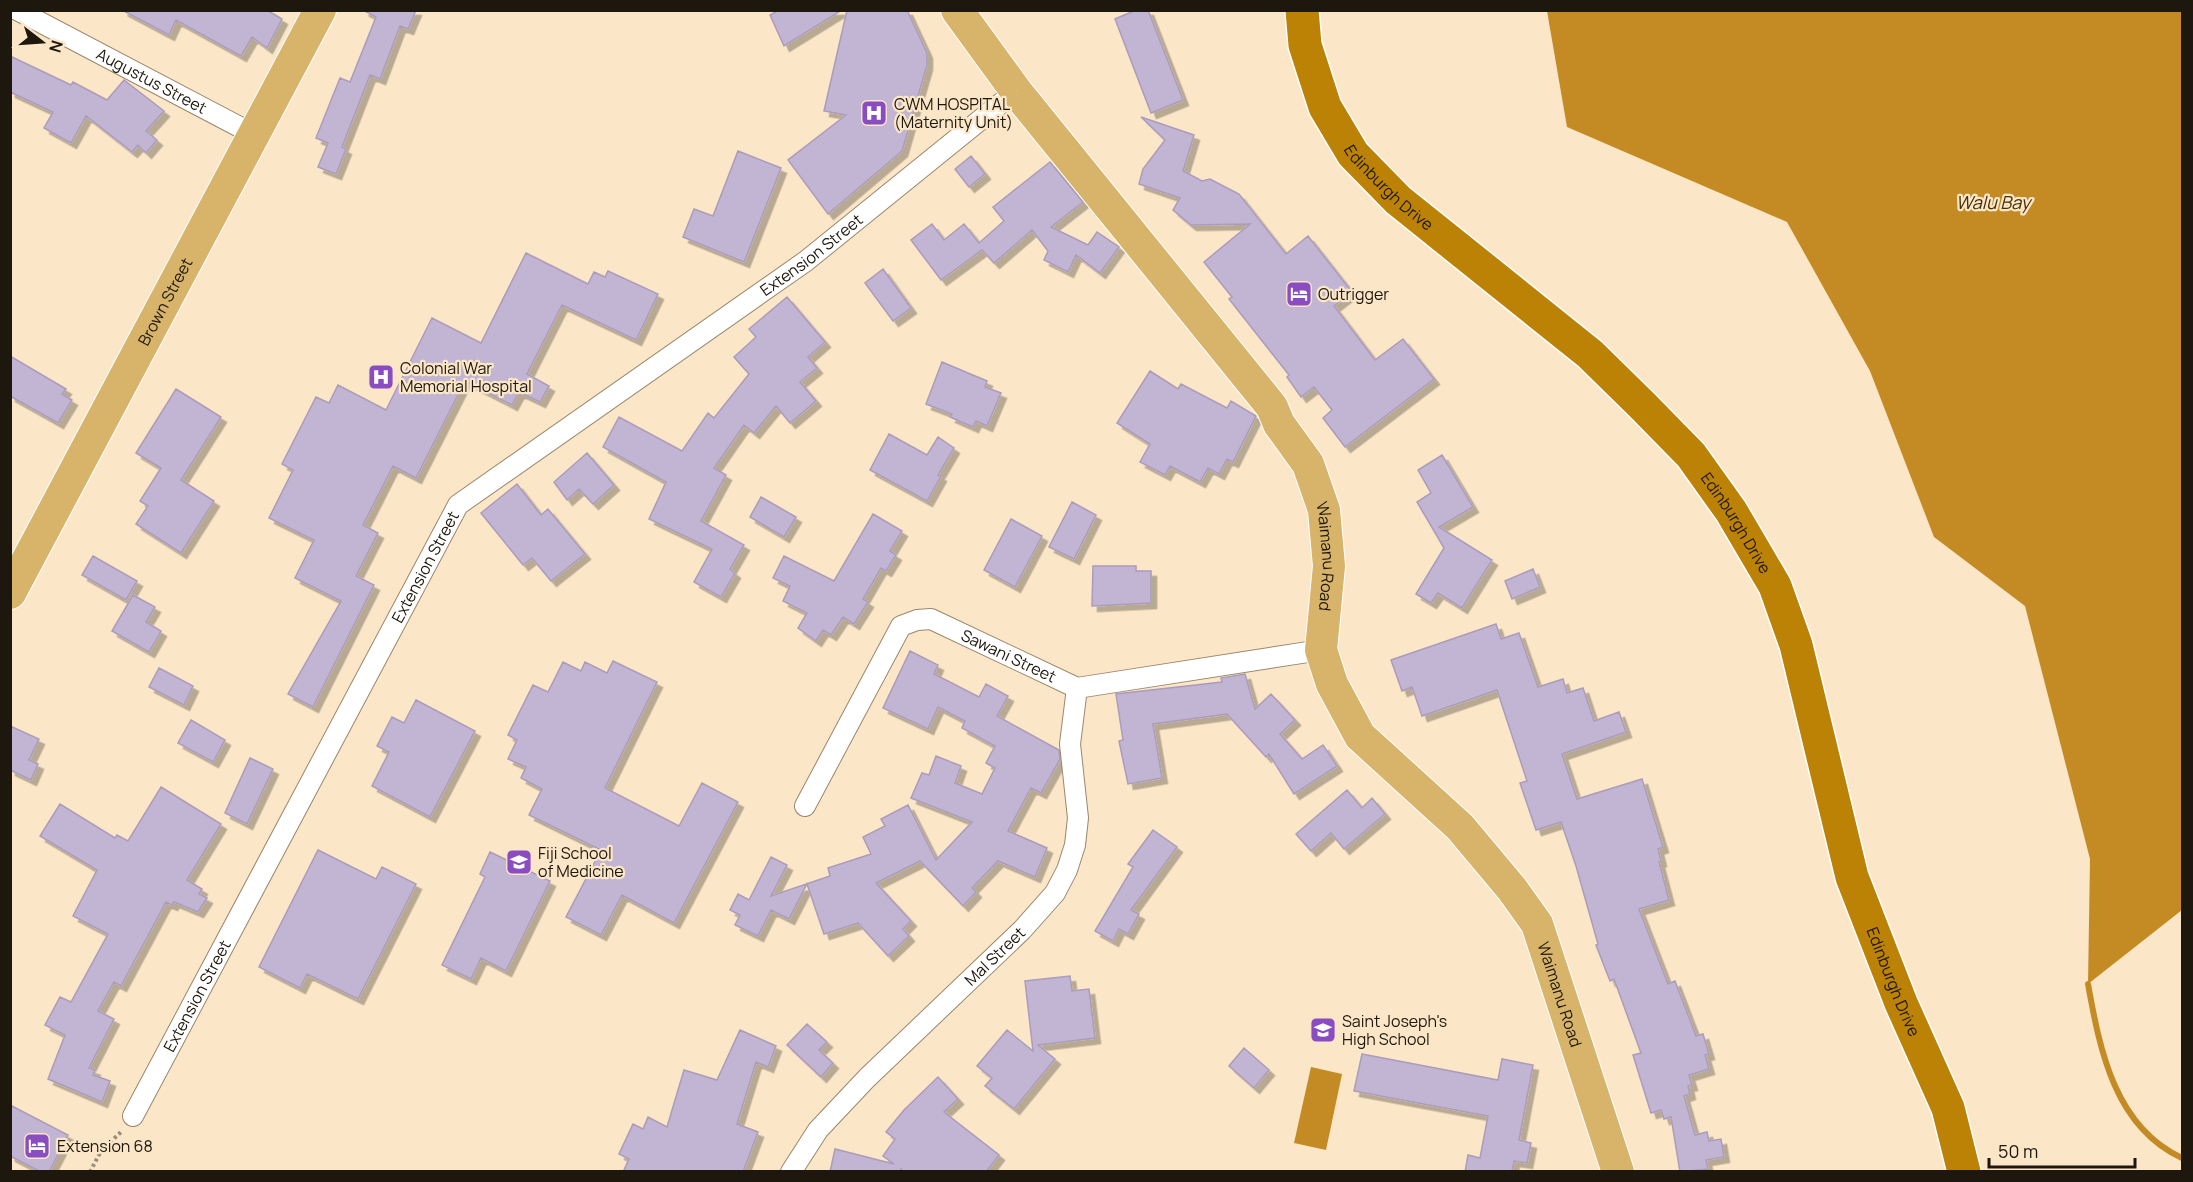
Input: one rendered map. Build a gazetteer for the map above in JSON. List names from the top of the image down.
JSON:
{
  "streets": {
    "highway": ["Edinburgh Drive"],
    "main road": ["Brown Street", "Waimanu Road"],
    "street": [
      "Augustus Street",
      "Extension Street",
      "Sawani Street",
      "Mal Street"
    ]
  },
  "crossings": [
    ["Augustus Street", "Brown Street"],
    ["Extension Street", "Waimanu Road"],
    ["Waimanu Road", "Sawani Street"],
    ["Sawani Street", "Mal Street"]
  ],
  "water": ["Walu Bay"],
  "places": {
    "hospital": ["CWM HOSPITAL (Maternity Unit)", "Colonial War Memorial Hospital"],
    "hotel": ["Outrigger", "Extension 68"],
    "school or university": ["Fiji School of Medicine", "Saint Joseph's High School"]
  },
  "scale_bar": "50 m",
  "north": "right"
}
